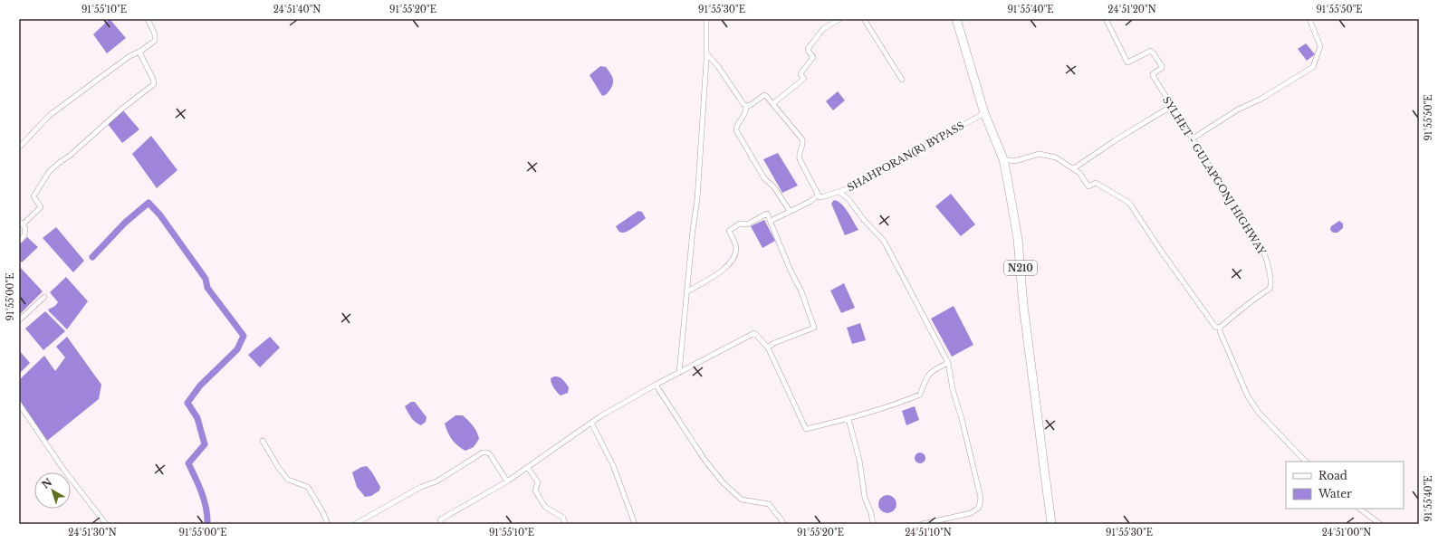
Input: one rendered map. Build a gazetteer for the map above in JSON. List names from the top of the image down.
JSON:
{
  "streets": {
    "highway": ["N210"],
    "street": ["SHAHPORAN(R) BYPASS", "SYLHET - GULAPGONJ HIGHWAY"]
  },
  "crossings": [
    ["SHAHPORAN(R) BYPASS", "N210"]
  ],
  "legend": ["Road", "Water"],
  "north": "top left",
  "coordinates": [
    "91°55'10\"E",
    "24°51'40\"N",
    "91°55'20\"E",
    "91°55'30\"E",
    "91°55'40\"E",
    "24°51'20\"N",
    "91°55'50\"E",
    "91°55'00\"E",
    "24°51'30\"N",
    "24°51'10\"N",
    "24°51'00\"N"
  ]
}
